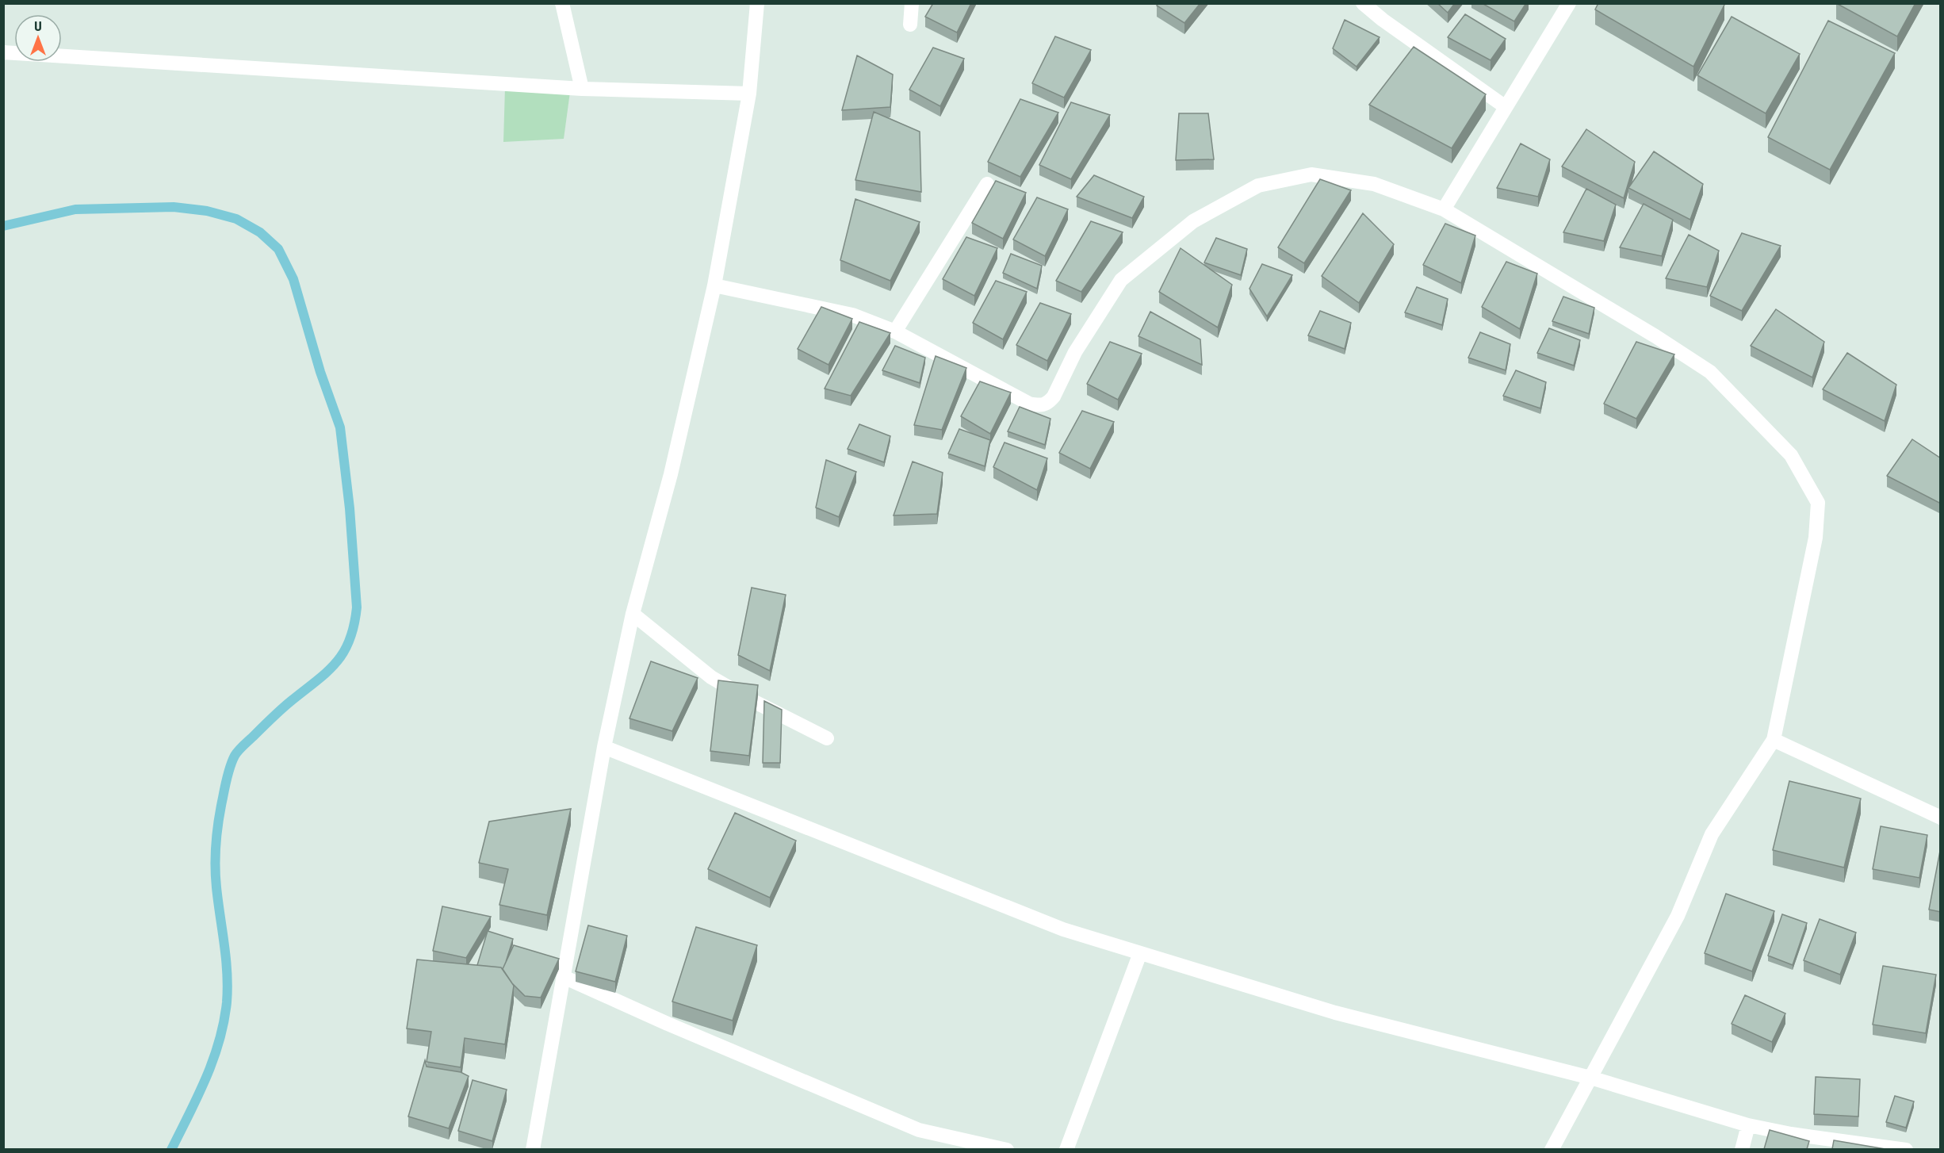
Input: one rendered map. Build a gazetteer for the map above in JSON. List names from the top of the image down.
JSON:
{
  "north": "top"
}
